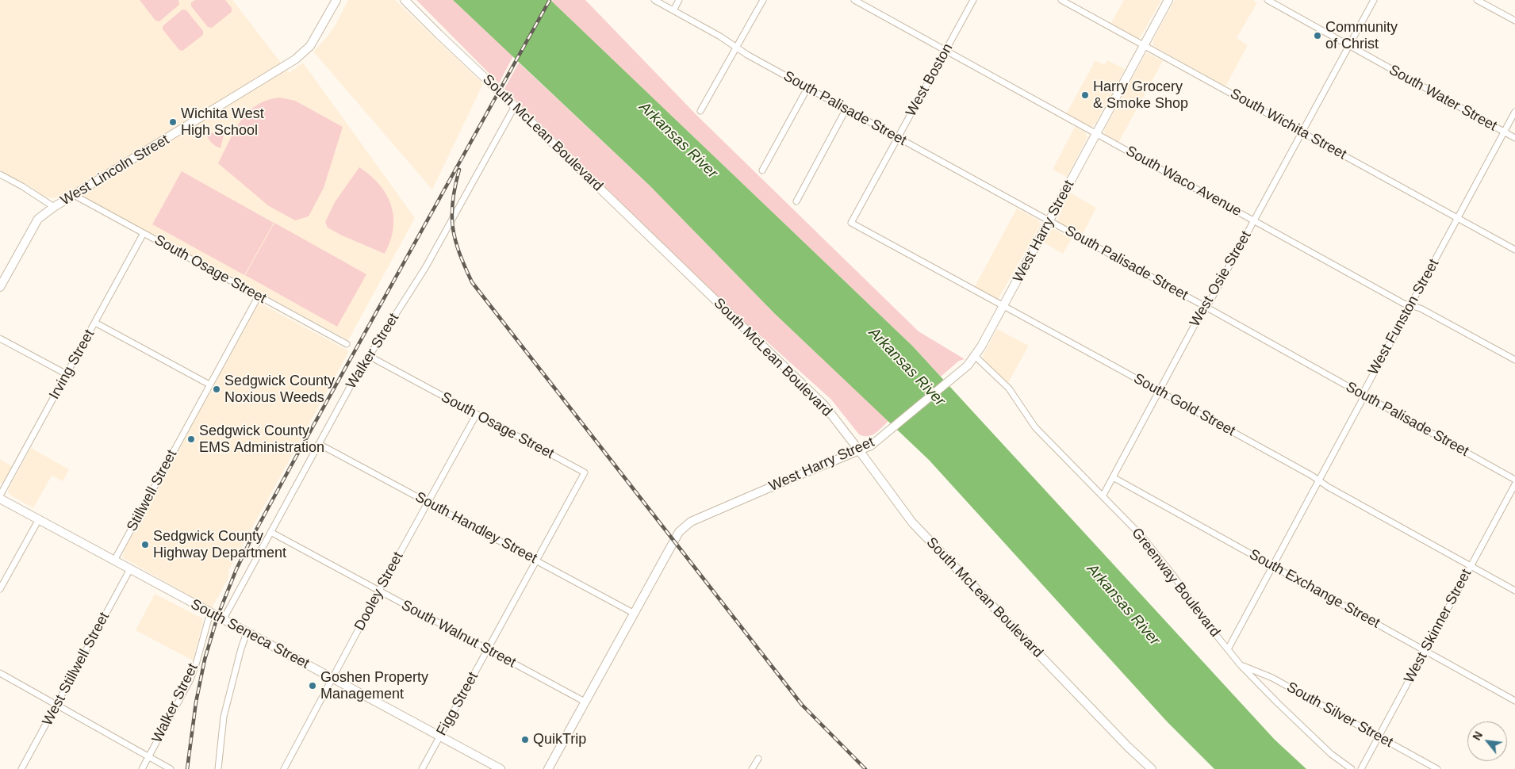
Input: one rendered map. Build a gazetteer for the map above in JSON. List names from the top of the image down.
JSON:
{
  "streets": {
    "street": [
      "West Boston",
      "South Water Street",
      "South Palisade Street",
      "South Wichita Street",
      "South McLean Boulevard",
      "West Lincoln Street",
      "South Waco Avenue",
      "West Harry Street",
      "South Osage Street",
      "West Osie Street",
      "West Funston Street",
      "Walker Street",
      "Irving Street",
      "South Gold Street",
      "Stillwell Street",
      "South Handley Street",
      "Greenway Boulevard",
      "South Exchange Street",
      "Dooley Street",
      "West Skinner Street",
      "South Seneca Street",
      "South Walnut Street",
      "West Stillwell Street",
      "Figg Street",
      "South Silver Street"
    ]
  },
  "crossings": [
    ["West Boston", "South Palisade Street"],
    ["West Boston", "South Waco Avenue"],
    ["West Boston", "South Gold Street"],
    ["South Water Street", "West Osie Street"],
    ["South Water Street", "West Funston Street"],
    ["South Palisade Street", "West Harry Street"],
    ["South Palisade Street", "West Osie Street"],
    ["South Palisade Street", "West Funston Street"],
    ["South Wichita Street", "West Harry Street"],
    ["South Wichita Street", "West Osie Street"],
    ["South Wichita Street", "West Funston Street"],
    ["South McLean Boulevard", "West Harry Street"],
    ["South McLean Boulevard", "Walker Street"],
    ["West Lincoln Street", "South Osage Street"],
    ["South Waco Avenue", "West Harry Street"],
    ["South Waco Avenue", "West Osie Street"],
    ["South Waco Avenue", "West Funston Street"],
    ["West Harry Street", "South Gold Street"],
    ["West Harry Street", "South Handley Street"],
    ["West Harry Street", "Greenway Boulevard"],
    ["West Harry Street", "South Walnut Street"],
    ["South Osage Street", "Walker Street"],
    ["South Osage Street", "Irving Street"],
    ["South Osage Street", "Stillwell Street"],
    ["South Osage Street", "Dooley Street"],
    ["South Osage Street", "Figg Street"],
    ["West Osie Street", "South Gold Street"],
    ["West Osie Street", "Greenway Boulevard"],
    ["West Osie Street", "South Exchange Street"],
    ["West Funston Street", "South Gold Street"],
    ["West Funston Street", "Greenway Boulevard"],
    ["West Funston Street", "South Exchange Street"],
    ["Walker Street", "South Handley Street"],
    ["Walker Street", "South Seneca Street"],
    ["Walker Street", "South Walnut Street"],
    ["Irving Street", "South Seneca Street"],
    ["South Gold Street", "West Skinner Street"],
    ["Stillwell Street", "South Seneca Street"],
    ["South Handley Street", "Dooley Street"],
    ["South Handley Street", "Figg Street"],
    ["Greenway Boulevard", "South Silver Street"],
    ["South Exchange Street", "West Skinner Street"],
    ["Dooley Street", "South Seneca Street"],
    ["Dooley Street", "South Walnut Street"],
    ["West Skinner Street", "South Silver Street"],
    ["South Seneca Street", "West Stillwell Street"],
    ["South Seneca Street", "Figg Street"],
    ["South Walnut Street", "Figg Street"]
  ],
  "water": ["Arkansas River"],
  "places": [
    "Community of Christ",
    "Harry Grocery & Smoke Shop",
    "Wichita West High School",
    "Sedgwick County Noxious Weeds",
    "Sedgwick County EMS Administration",
    "Sedgwick County Highway Department",
    "Goshen Property Management",
    "QuikTrip"
  ],
  "north": "top left"
}
